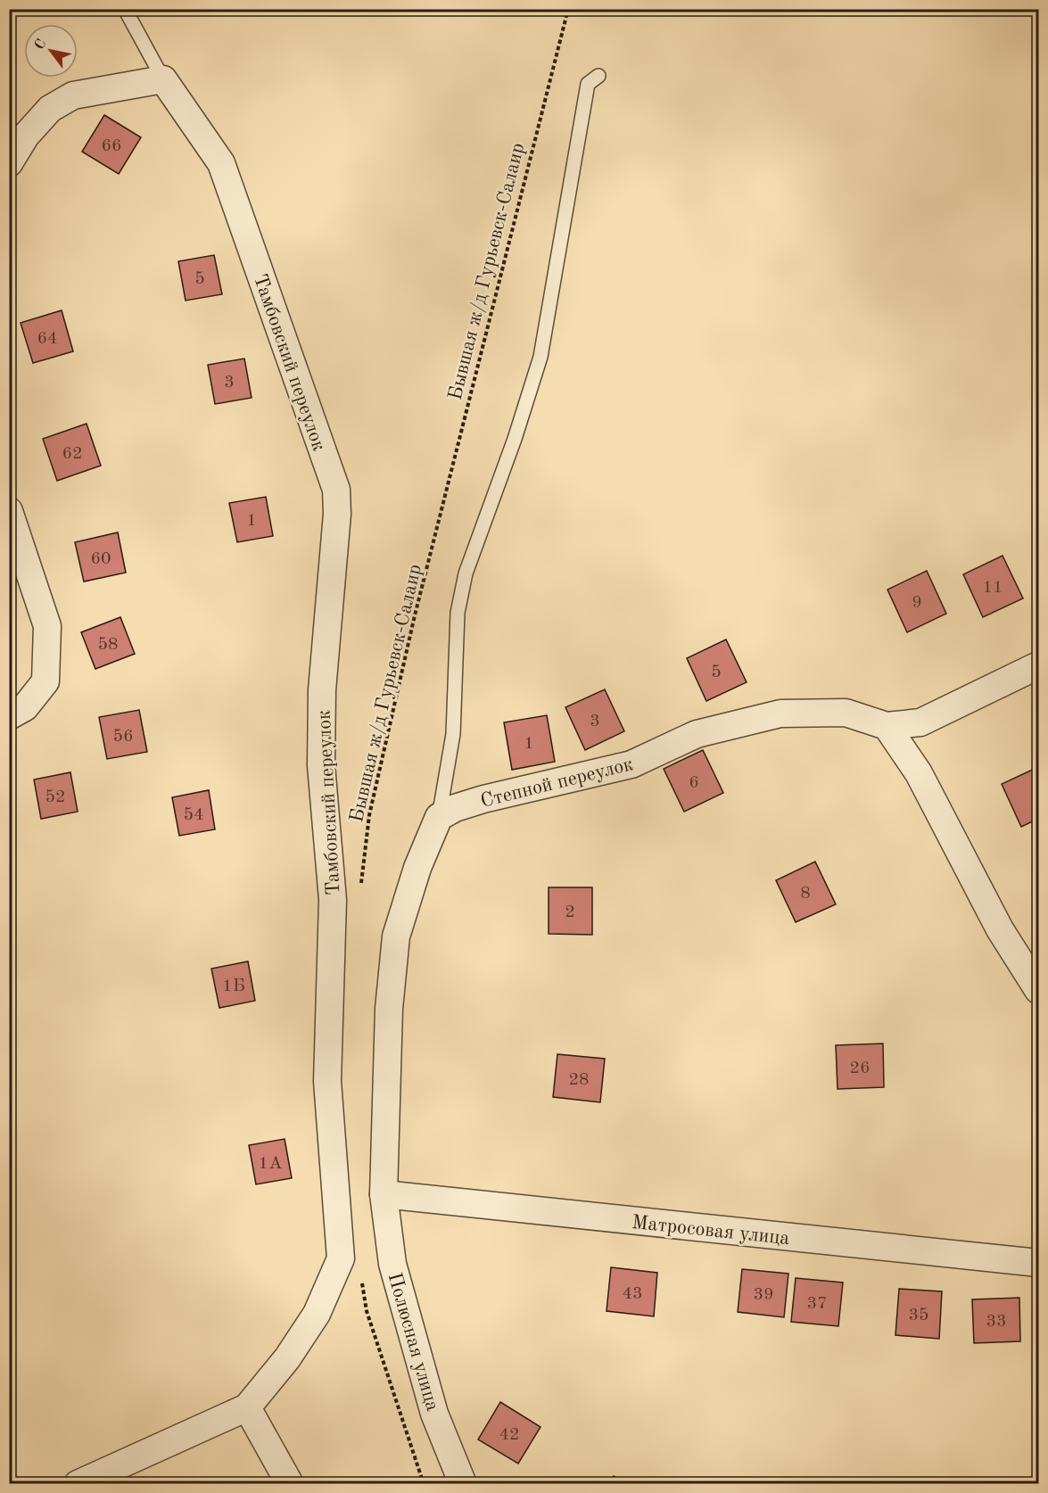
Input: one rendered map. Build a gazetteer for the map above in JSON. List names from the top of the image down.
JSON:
{
  "streets": {
    "street": [
      "Тамбовский переулок",
      "Степной переулок",
      "Матросовая улица",
      "Полюсная улица"
    ],
    "path": ["Бывшая ж/д Гурьевск-Салаир"]
  },
  "crossings": [
    ["Степной переулок", "Полюсная улица"],
    ["Матросовая улица", "Полюсная улица"]
  ],
  "house_numbers": [
    "66",
    "5",
    "64",
    "3",
    "62",
    "1",
    "60",
    "11",
    "9",
    "58",
    "5",
    "3",
    "56",
    "1",
    "6",
    "52",
    "54",
    "8",
    "2",
    "1Б",
    "26",
    "28",
    "1А",
    "43",
    "39",
    "37",
    "35",
    "33",
    "42"
  ],
  "north": "top left"
}
